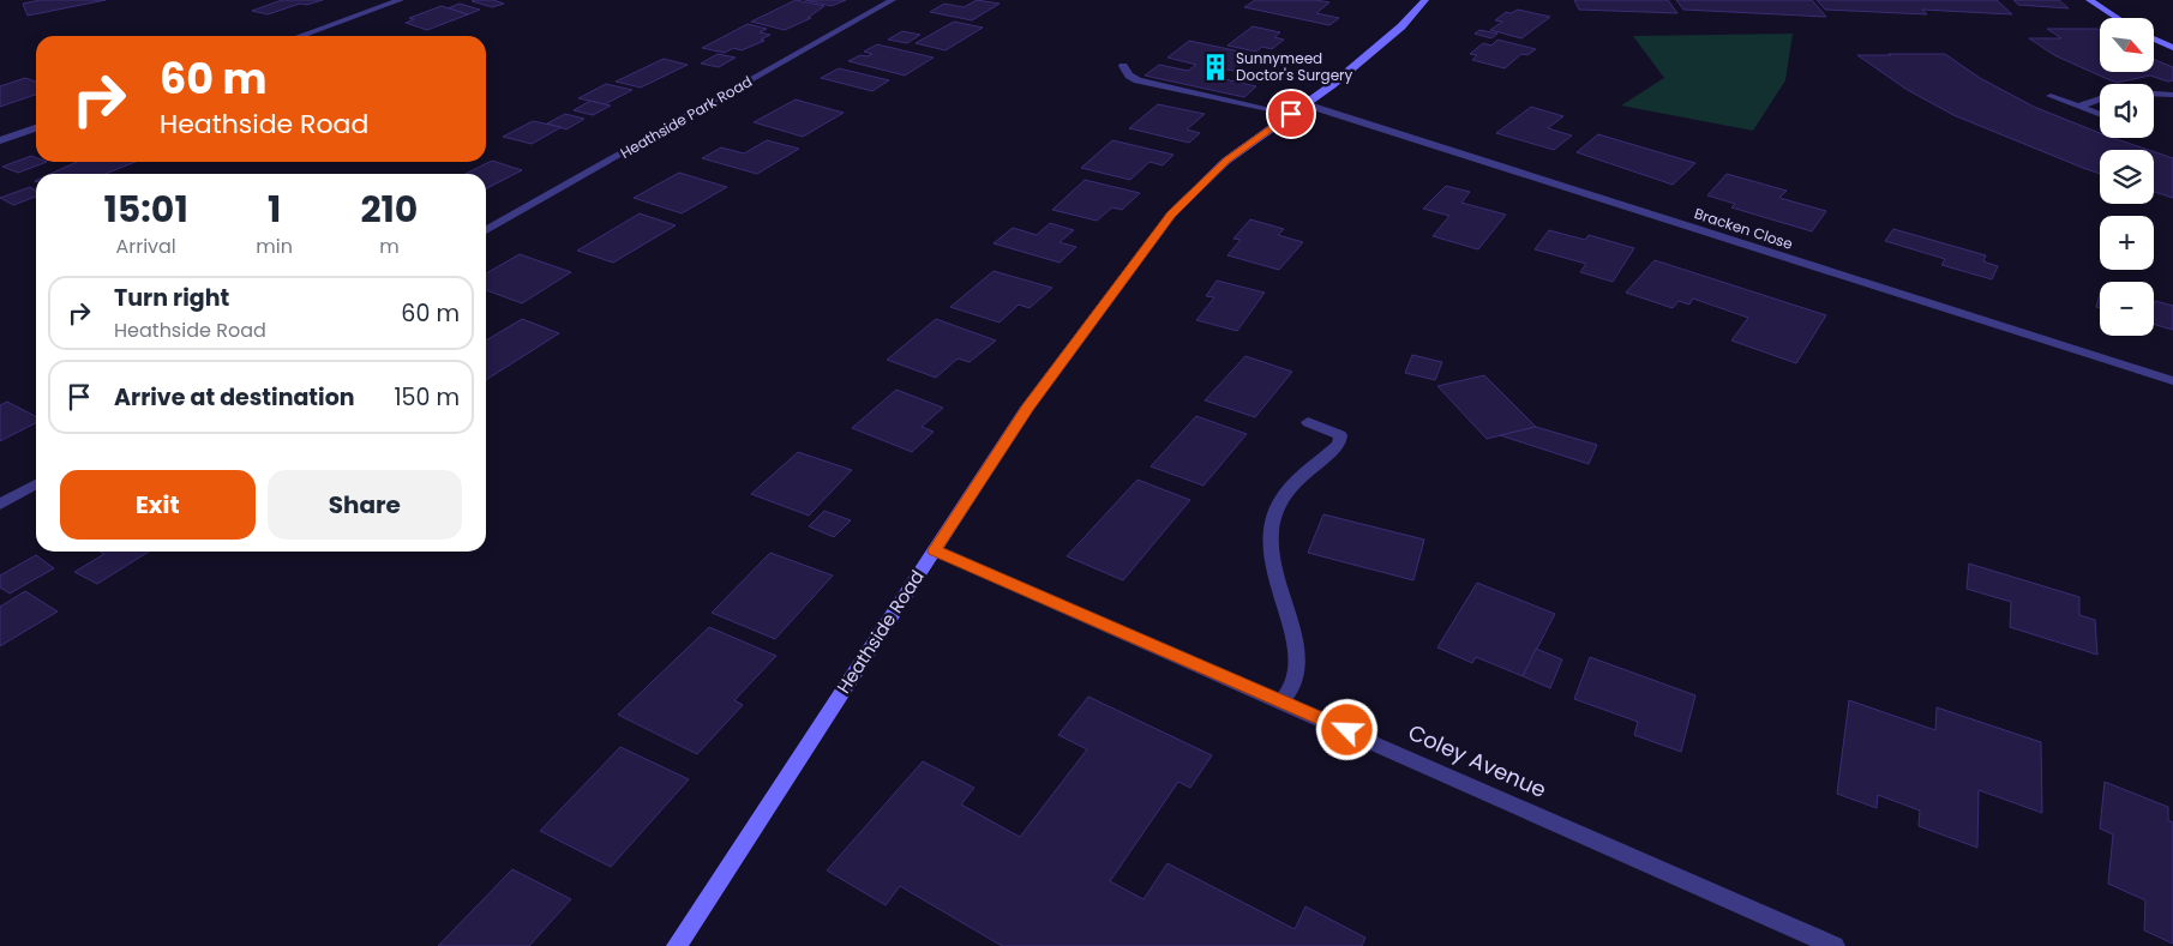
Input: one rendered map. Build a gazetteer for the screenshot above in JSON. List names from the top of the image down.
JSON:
{
  "streets": {
    "street": [
      "Heathside Park Road",
      "Bracken Close",
      "Heathside Road",
      "Coley Avenue"
    ]
  },
  "crossings": [
    ["Bracken Close", "Heathside Road"],
    ["Heathside Road", "Coley Avenue"]
  ],
  "places": {
    "building": ["Sunnymeed Doctor's Surgery"]
  },
  "north": "bottom right",
  "page": {
    "map_buttons": ["+", "−"],
    "turn": ["60 m", "Heathside Road"],
    "eta": [
      "15:01",
      "Arrival",
      "1",
      "min",
      "210",
      "m"
    ],
    "list": [
      {
        "name": "Turn right",
        "note": "Heathside Road",
        "value": "60 m"
      },
      {
        "name": "Arrive at destination",
        "value": "150 m"
      }
    ],
    "buttons": ["Exit", "Share"]
  }
}
